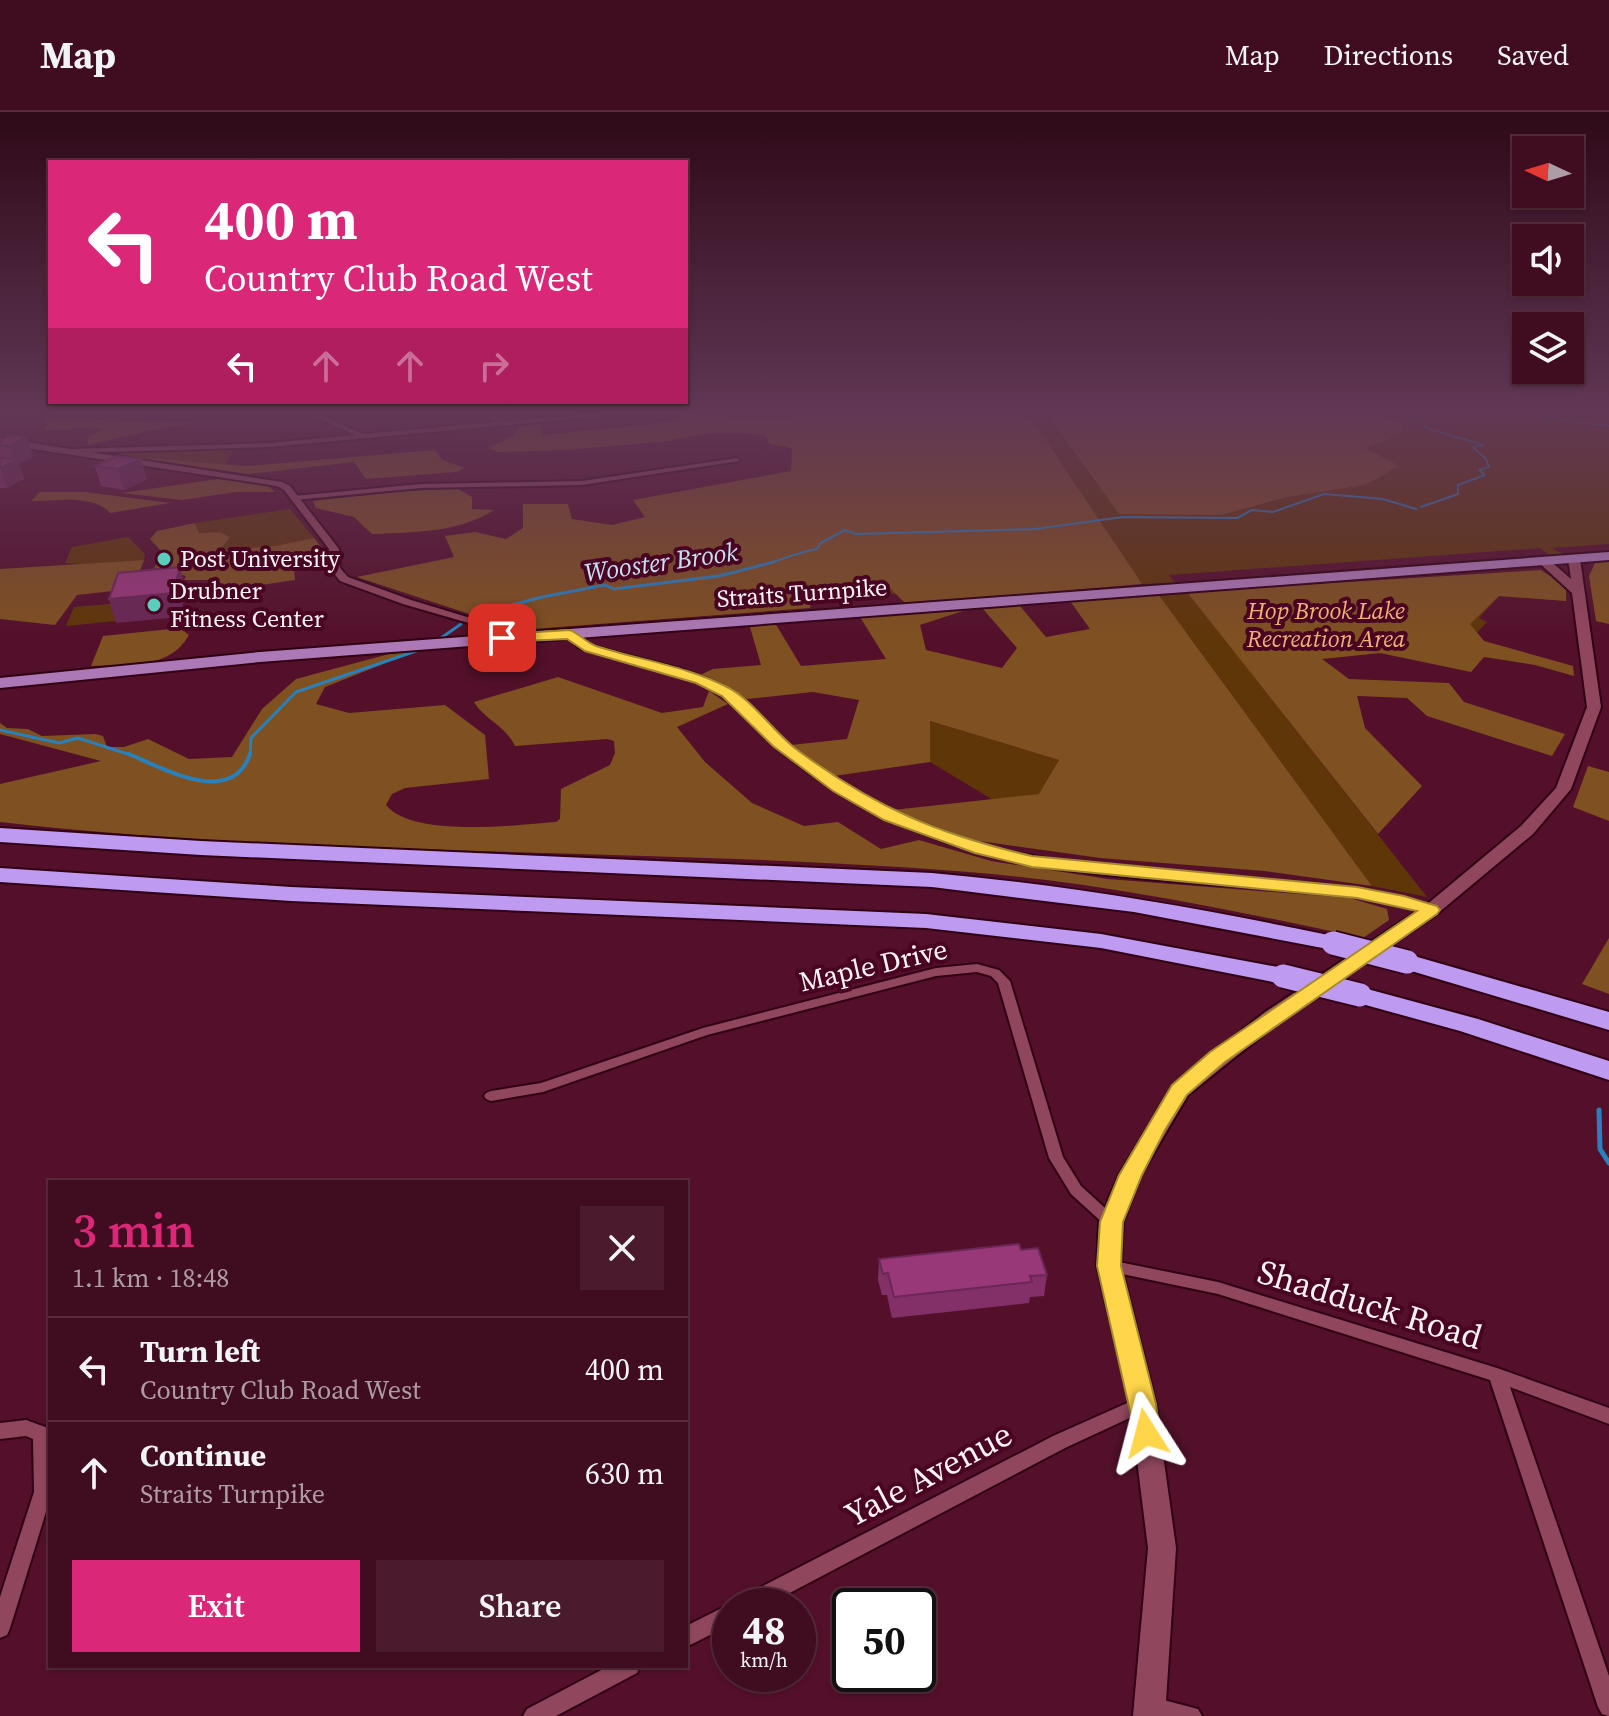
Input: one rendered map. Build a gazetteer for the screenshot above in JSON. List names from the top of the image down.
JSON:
{
  "streets": {
    "main road": ["Straits Turnpike"],
    "street": ["Maple Drive", "Shadduck Road", "Yale Avenue"]
  },
  "water": ["Wooster Brook"],
  "parks": ["Hop Brook Lake Recreation Area"],
  "places": ["Post University", "Drubner Fitness Center"],
  "north": "left",
  "page": {
    "header": "Map",
    "nav": ["Map", "Directions", "Saved"],
    "turn": ["400 m", "Country Club Road West"],
    "heading": ["3 min", "1.1 km · 18:48"],
    "list": [
      {
        "name": "Turn left",
        "note": "Country Club Road West",
        "value": "400 m"
      },
      {
        "name": "Continue",
        "note": "Straits Turnpike",
        "value": "630 m"
      }
    ],
    "buttons": ["Exit", "Share"],
    "speed": "48 km/h",
    "limit": "50"
  }
}
